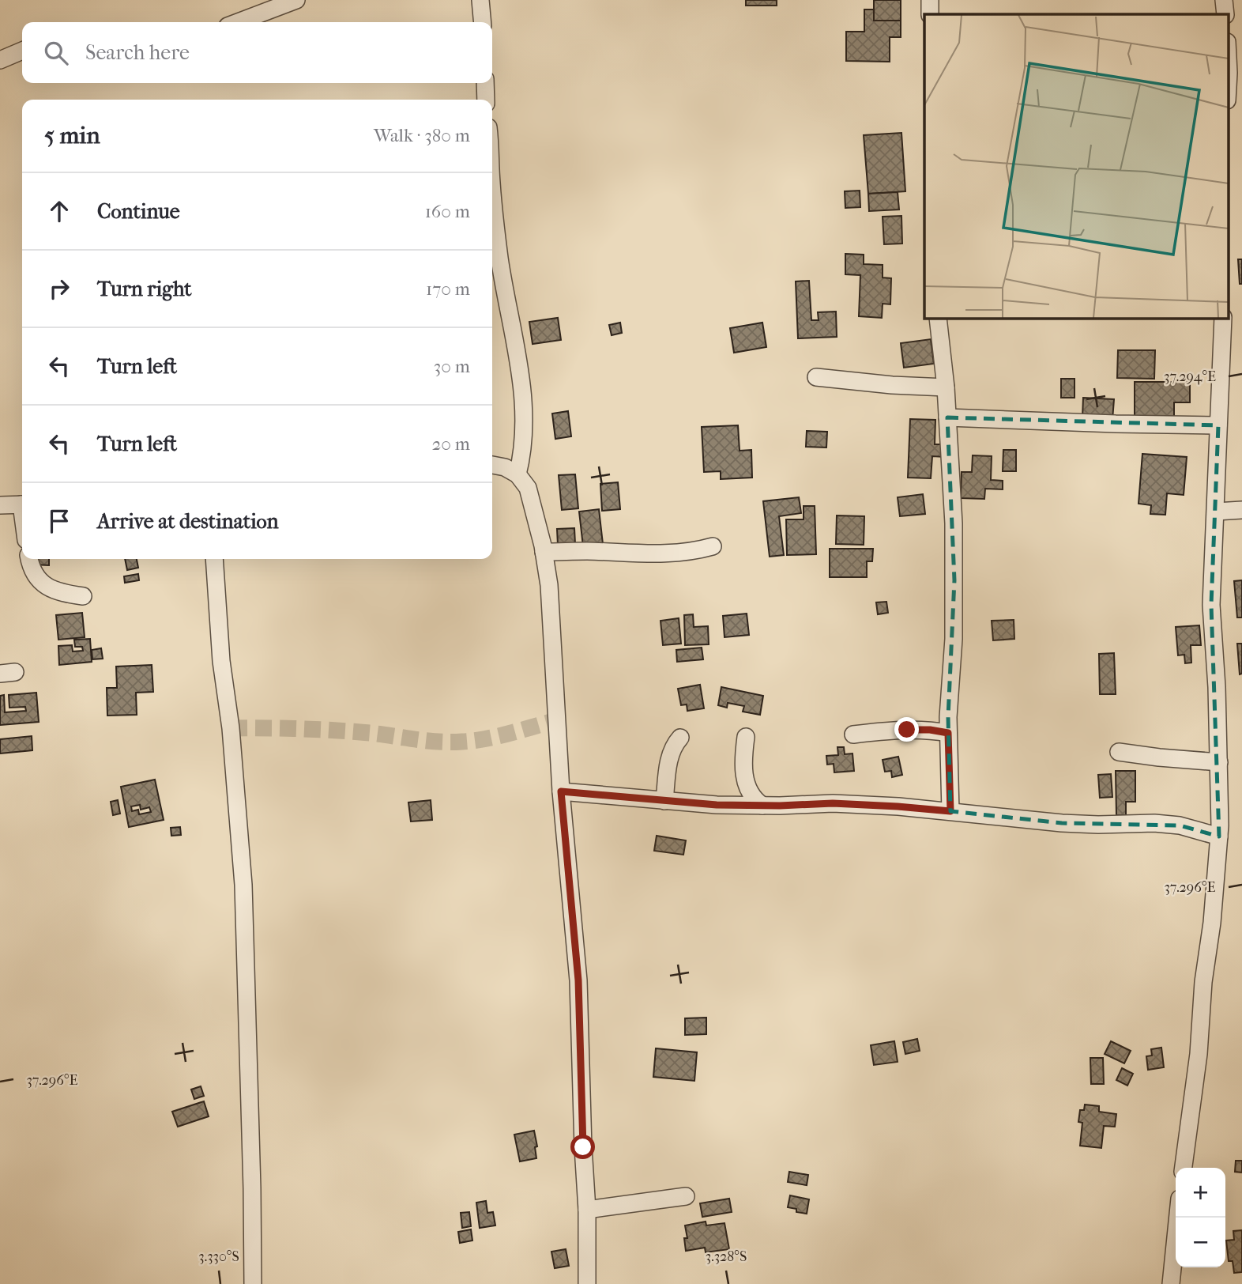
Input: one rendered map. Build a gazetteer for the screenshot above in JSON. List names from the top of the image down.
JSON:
{
  "page": {
    "search": "Search here",
    "heading": ["5 min", "Walk · 380 m"],
    "list": [
      ["Continue", "160 m"],
      ["Turn right", "170 m"],
      ["Turn left", "30 m"],
      ["Turn left", "20 m"],
      "Arrive at destination"
    ],
    "map_buttons": ["+", "−"]
  },
  "coordinates": [
    "37.294°E",
    "37.296°E",
    "3.330°S",
    "3.328°S"
  ]
}
